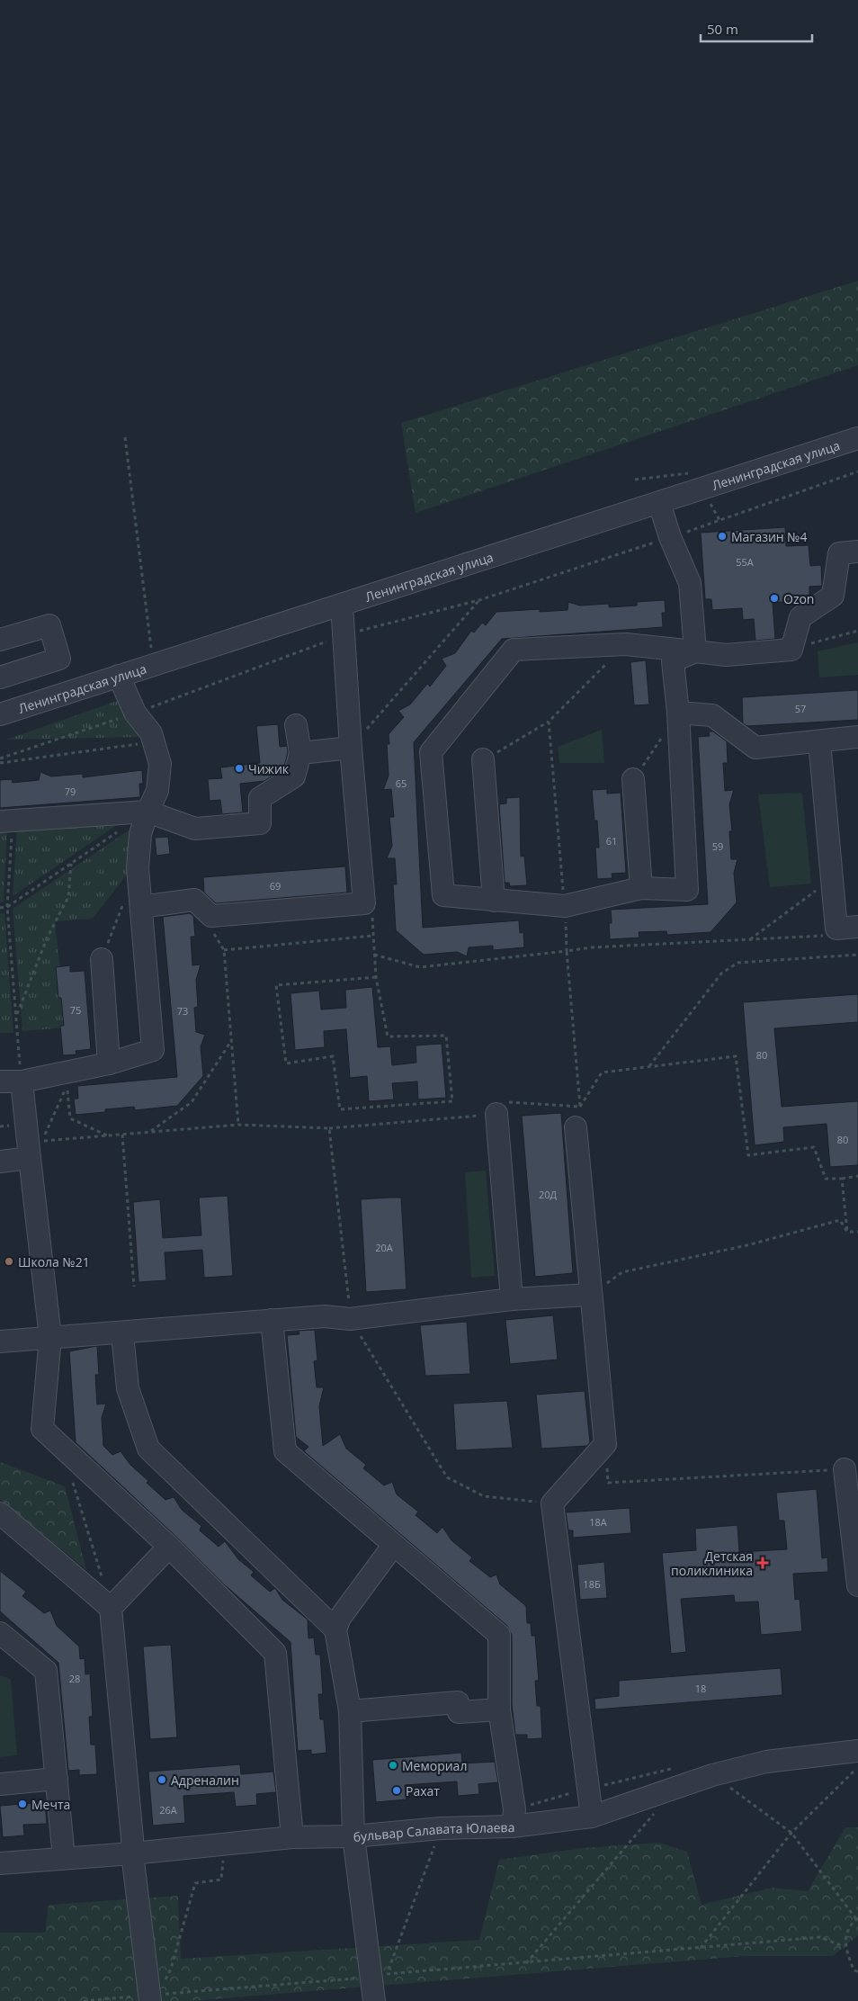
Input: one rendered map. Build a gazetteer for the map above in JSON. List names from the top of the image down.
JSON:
{
  "streets": {
    "street": ["Ленинградская улица", "бульвар Салавата Юлаева"]
  },
  "places": {
    "other": [
      "Магазин №4",
      "Ozon",
      "Чижик",
      "Школа №21",
      "Мемориал",
      "Адреналин",
      "Рахат",
      "Мечта"
    ],
    "health": ["Детская поликлиника"]
  },
  "house_numbers": [
    "55А",
    "57",
    "65",
    "79",
    "61",
    "59",
    "69",
    "75",
    "73",
    "80",
    "80",
    "20Д",
    "20А",
    "18А",
    "18Б",
    "28",
    "18",
    "26А"
  ],
  "scale_bar": "50 m"
}
